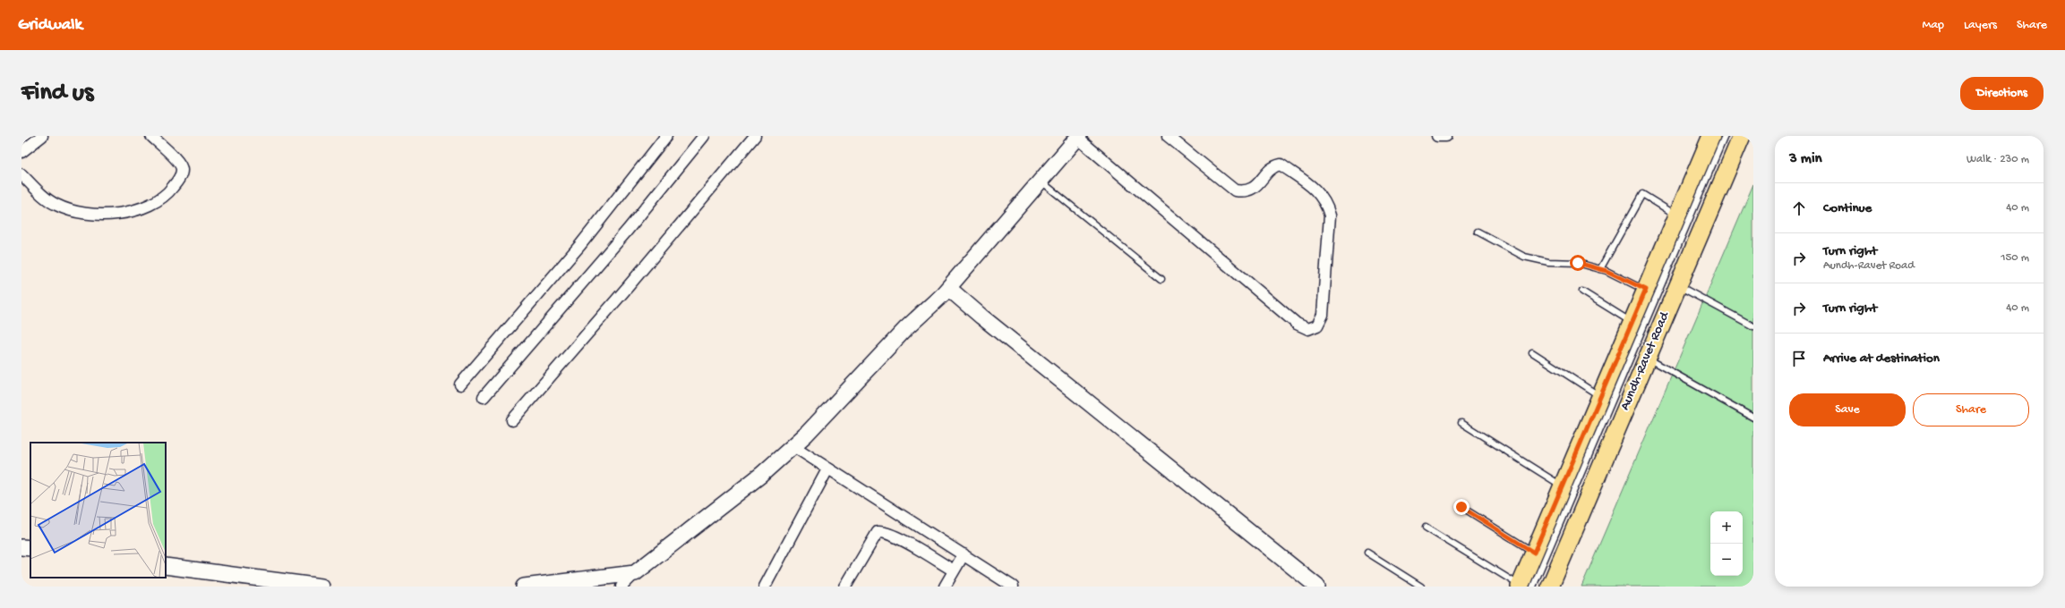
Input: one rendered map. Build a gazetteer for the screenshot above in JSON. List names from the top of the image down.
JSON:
{
  "streets": {
    "main road": ["Aundh-Ravet Road"]
  },
  "page": {
    "header": "Gridwalk",
    "nav": ["Map", "Layers", "Share"],
    "buttons": [
      "Directions",
      ["Save", "Share"]
    ],
    "title": "Find us",
    "heading": ["3 min", "Walk · 230 m"],
    "list": [
      ["Continue", "40 m"],
      ["Turn right", "Aundh-Ravet Road", "150 m"],
      ["Turn right", "40 m"],
      "Arrive at destination"
    ],
    "map_buttons": ["+", "−"]
  }
}
